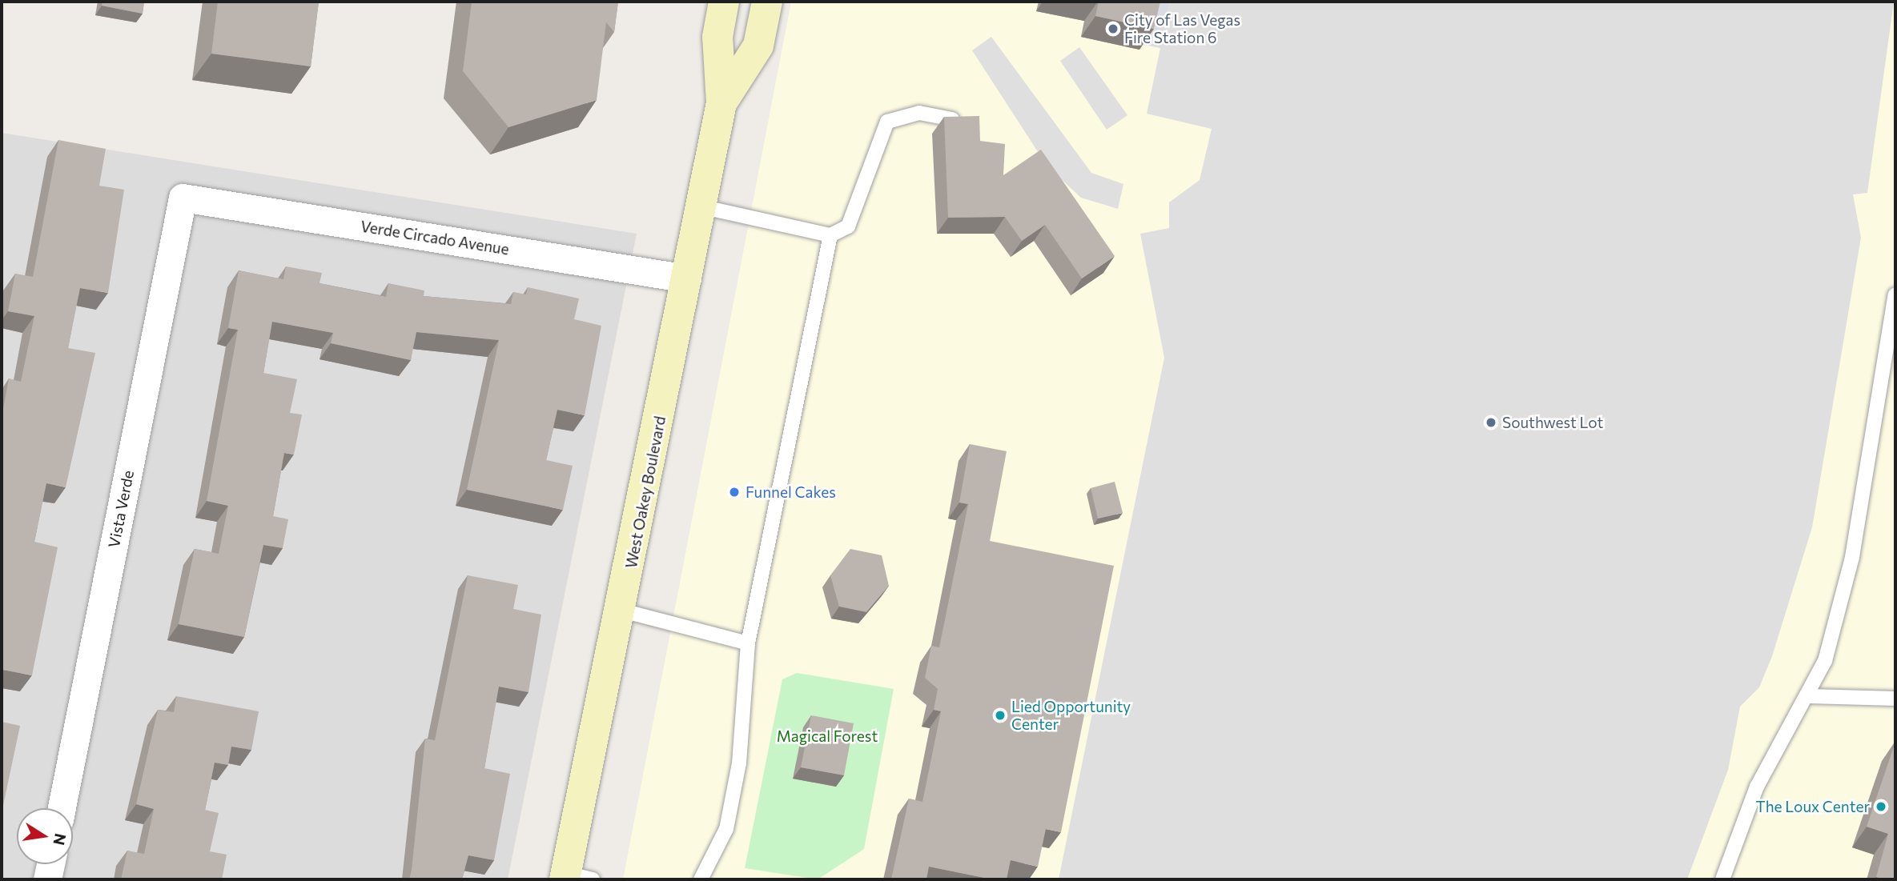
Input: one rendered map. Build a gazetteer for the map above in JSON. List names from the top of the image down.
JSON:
{
  "streets": {
    "main road": ["West Oakey Boulevard"],
    "street": ["Verde Circado Avenue", "Vista Verde"]
  },
  "crossings": [
    ["Verde Circado Avenue", "West Oakey Boulevard"],
    ["Verde Circado Avenue", "Vista Verde"]
  ],
  "parks": ["Magical Forest"],
  "places": [
    "City of Las Vegas Fire Station 6",
    "Southwest Lot",
    "Funnel Cakes",
    "Lied Opportunity Center",
    "The Loux Center"
  ],
  "north": "right"
}
